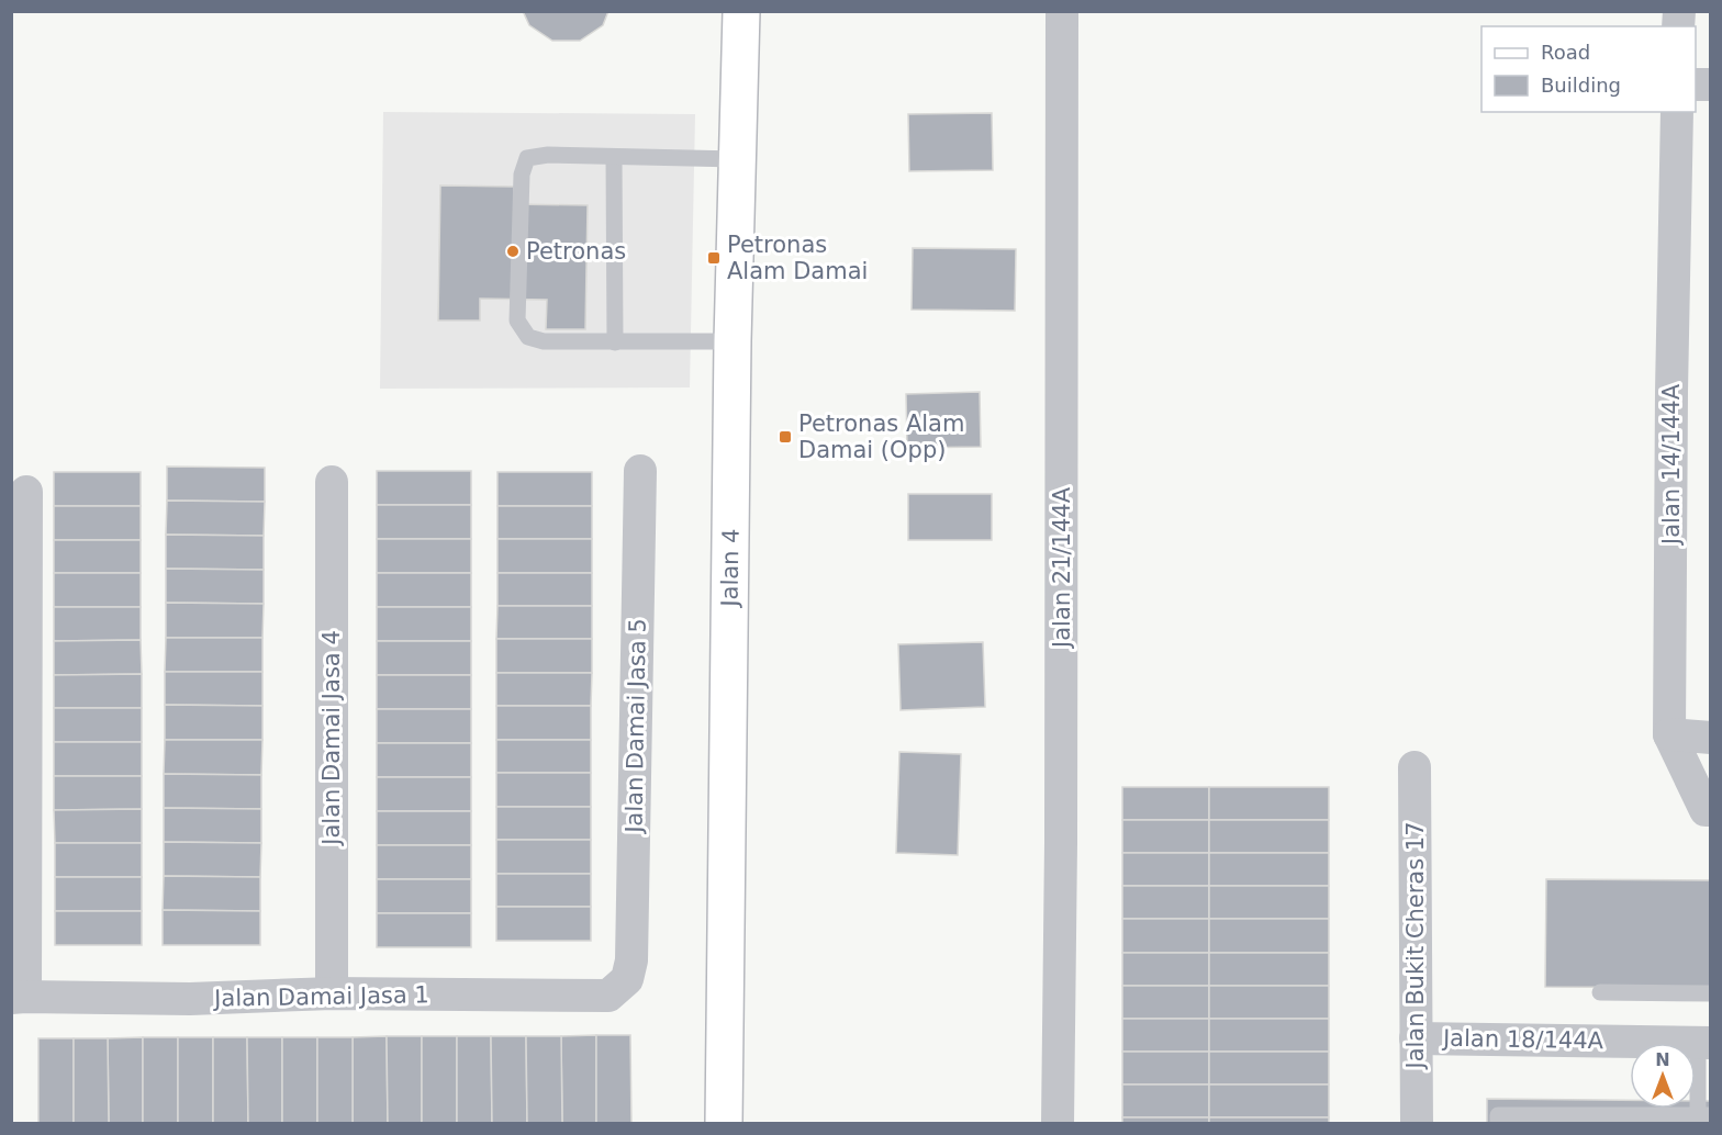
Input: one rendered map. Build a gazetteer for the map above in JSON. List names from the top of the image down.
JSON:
{
  "streets": {
    "street": [
      "Jalan 14/144A",
      "Jalan 4",
      "Jalan 21/144A",
      "Jalan Damai Jasa 5",
      "Jalan Damai Jasa 4",
      "Jalan Bukit Cheras 17",
      "Jalan Damai Jasa 1",
      "Jalan 18/144A"
    ]
  },
  "crossings": [
    ["Jalan Damai Jasa 5", "Jalan Damai Jasa 1"],
    ["Jalan Damai Jasa 4", "Jalan Damai Jasa 1"],
    ["Jalan Bukit Cheras 17", "Jalan 18/144A"]
  ],
  "places": {
    "other": ["Petronas"],
    "transit": ["Petronas Alam Damai", "Petronas Alam Damai (Opp)"]
  },
  "legend": ["Road", "Building"],
  "north": "top"
}
